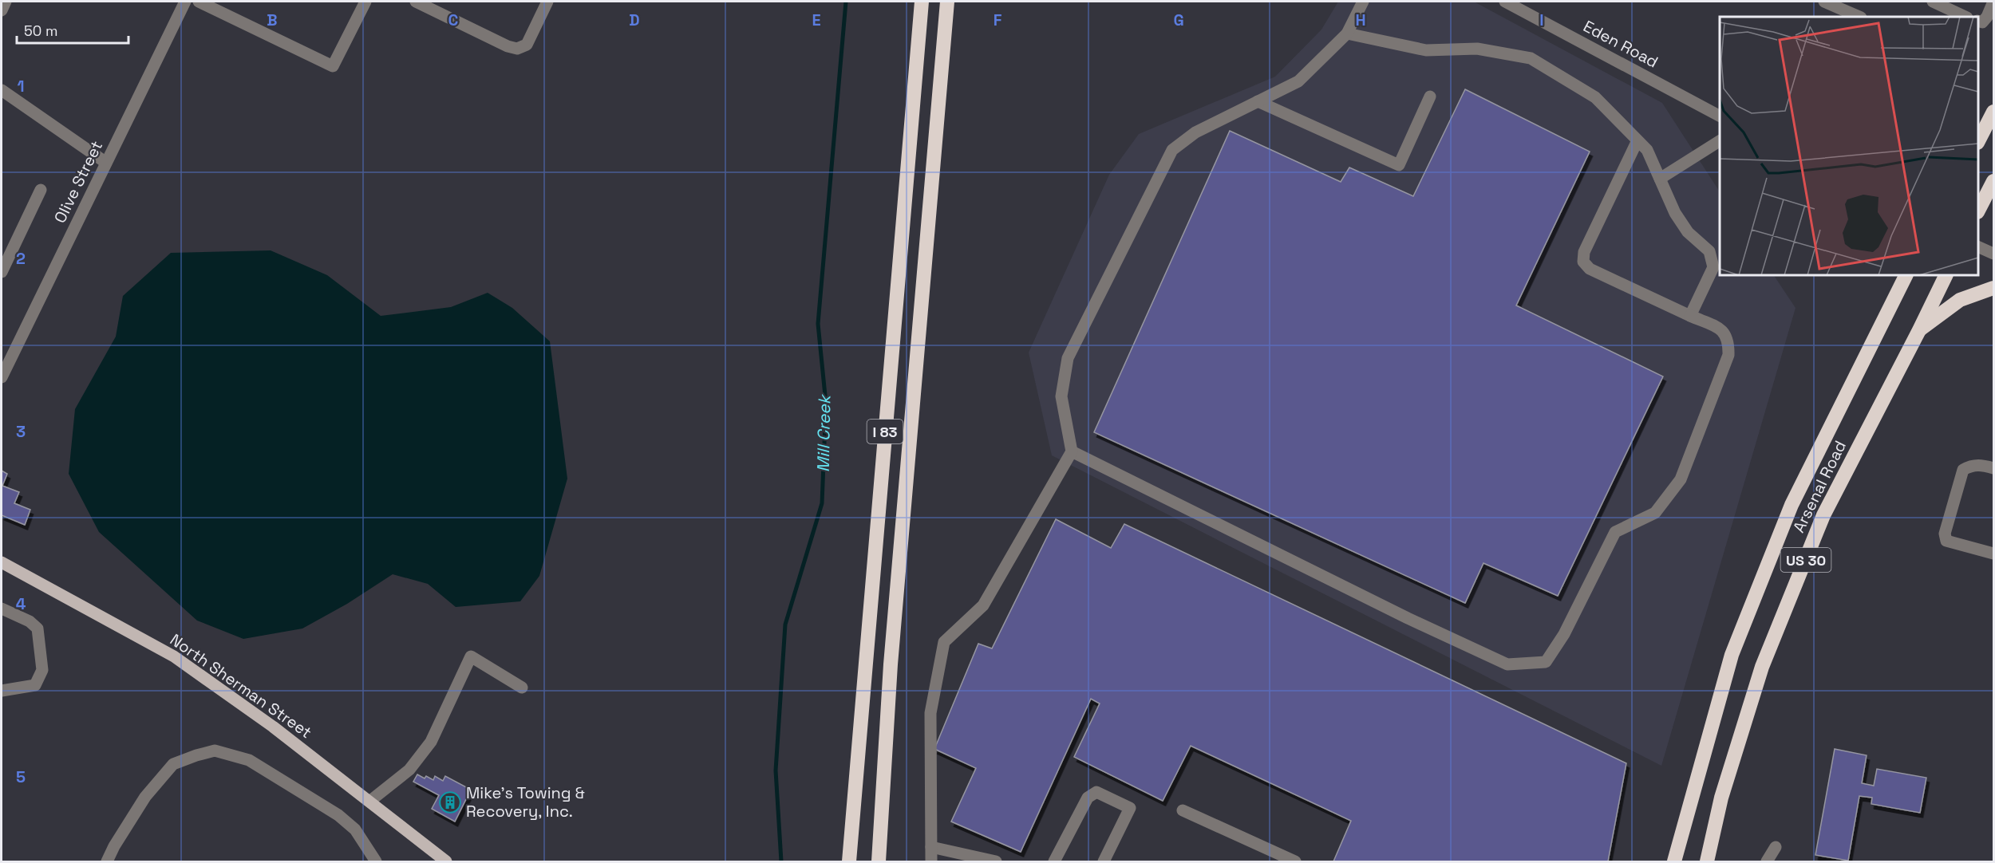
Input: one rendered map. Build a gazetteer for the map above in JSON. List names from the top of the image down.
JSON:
{
  "streets": {
    "highway": ["I 83", "Arsenal Road", "US 30"],
    "main road": ["North Sherman Street"],
    "street": ["Eden Road", "Olive Street"]
  },
  "water": ["Mill Creek"],
  "places": {
    "building": ["Mike's Towing & Recovery, Inc."]
  },
  "scale_bar": "50 m",
  "grid": {
    "columns": [
      "B",
      "C",
      "D",
      "E",
      "F",
      "G",
      "H",
      "I"
    ],
    "rows": [
      "1",
      "2",
      "3",
      "4",
      "5"
    ]
  }
}
